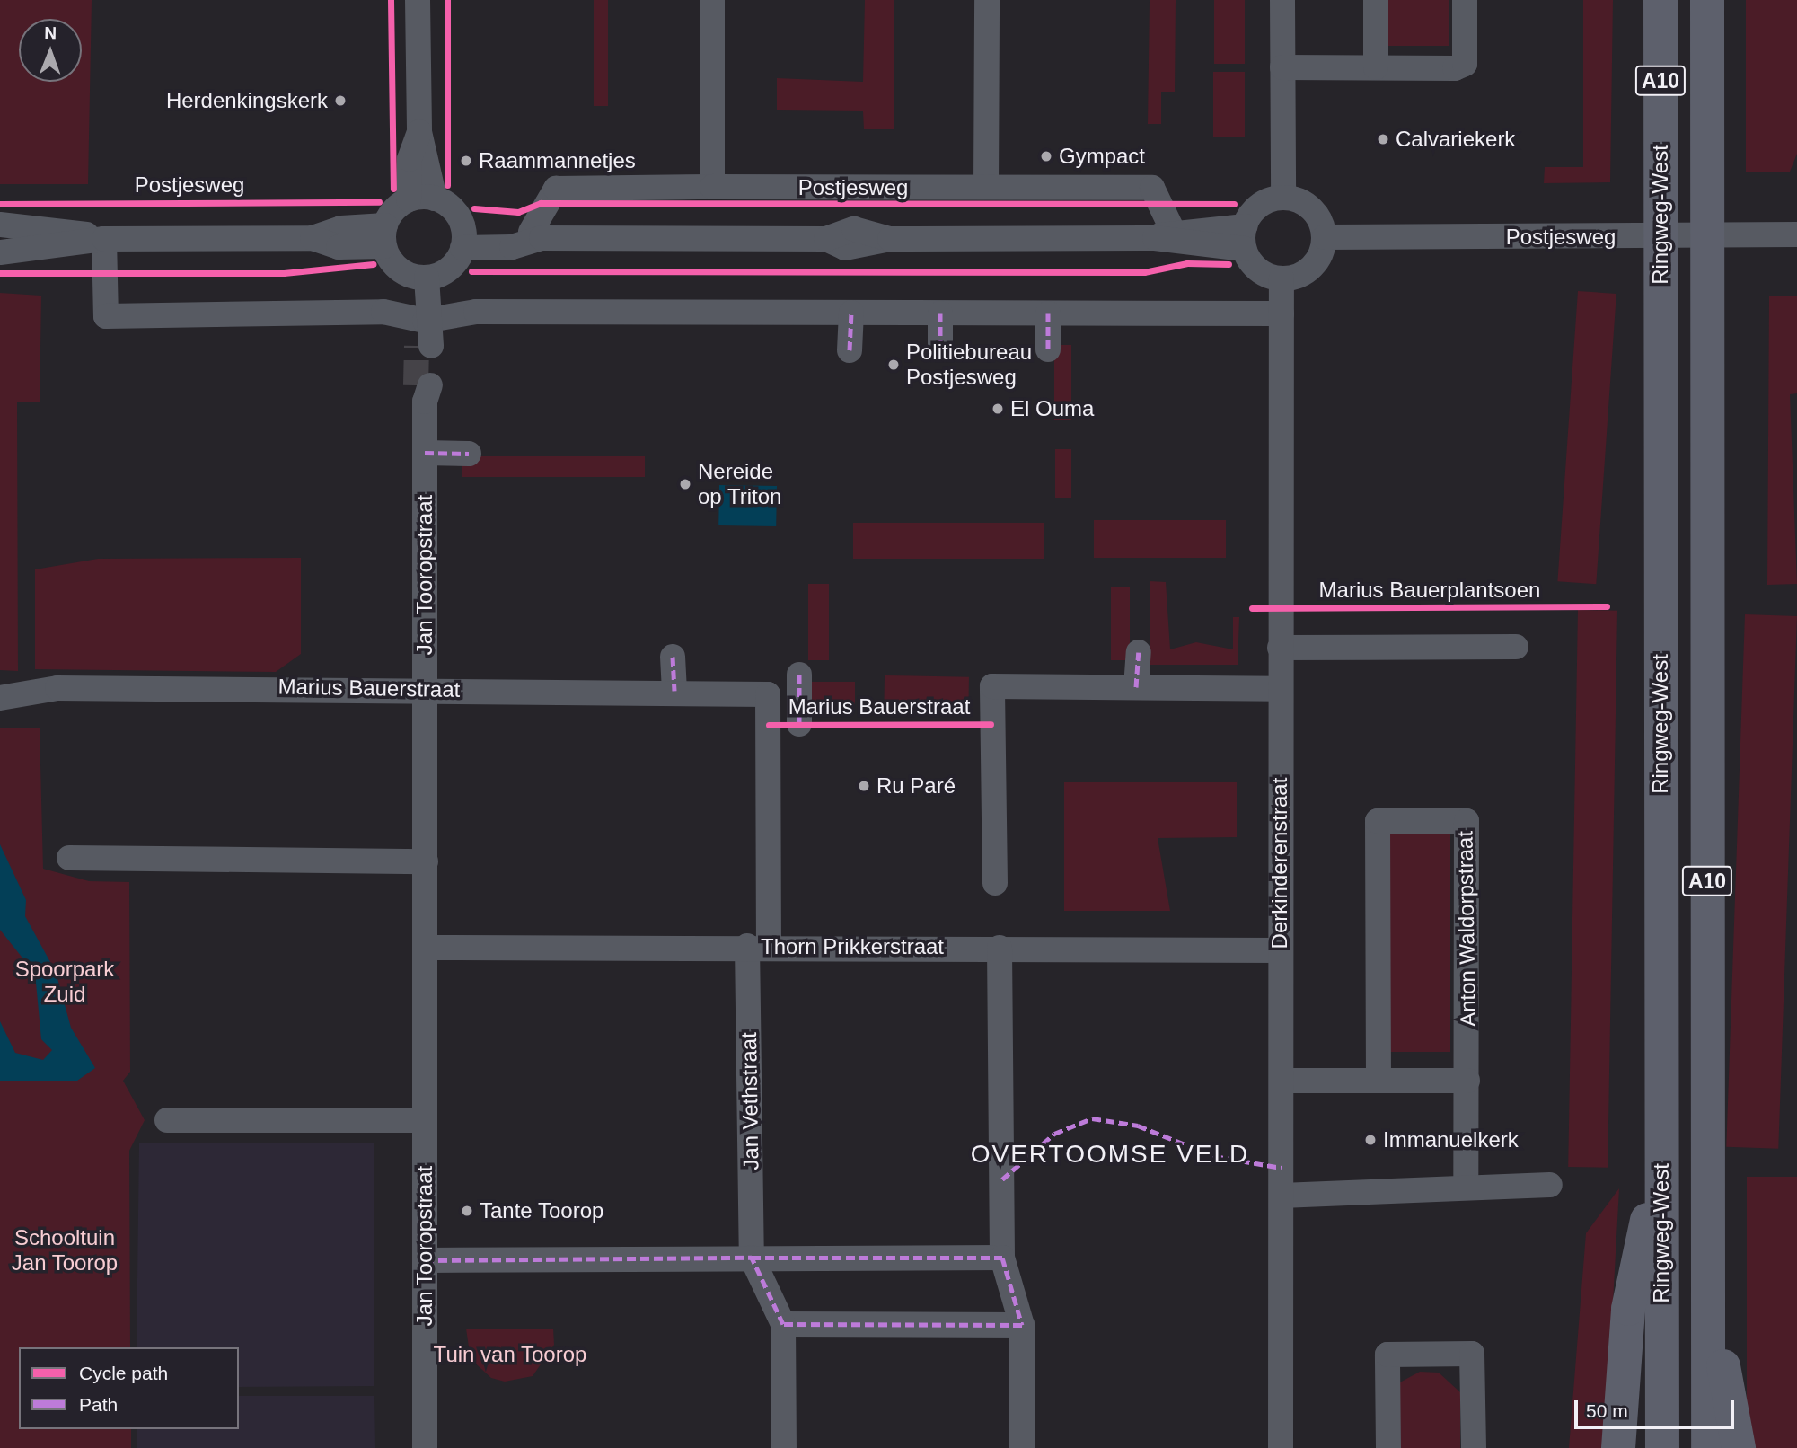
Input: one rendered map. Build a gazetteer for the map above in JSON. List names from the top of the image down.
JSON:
{
  "streets": {
    "highway": ["A10", "Ringweg-West"],
    "street": [
      "Postjesweg",
      "Jan Tooropstraat",
      "Marius Bauerstraat",
      "Derkinderenstraat",
      "Anton Waldorpstraat",
      "Thorn Prikkerstraat",
      "Jan Vethstraat"
    ],
    "cycle path": ["Marius Bauerplantsoen"]
  },
  "crossings": [
    ["A10", "Ringweg-West"],
    ["Postjesweg", "Derkinderenstraat"],
    ["Jan Tooropstraat", "Marius Bauerstraat"],
    ["Jan Tooropstraat", "Thorn Prikkerstraat"],
    ["Marius Bauerstraat", "Derkinderenstraat"],
    ["Marius Bauerstraat", "Jan Vethstraat"],
    ["Derkinderenstraat", "Thorn Prikkerstraat"],
    ["Thorn Prikkerstraat", "Jan Vethstraat"]
  ],
  "districts": ["OVERTOOMSE VELD"],
  "parks": ["Spoorpark Zuid", "Schooltuin Jan Toorop", "Tuin van Toorop"],
  "places": [
    "Herdenkingskerk",
    "Calvariekerk",
    "Gympact",
    "Raammannetjes",
    "Politiebureau Postjesweg",
    "El Ouma",
    "Nereide op Triton",
    "Ru Paré",
    "Immanuelkerk",
    "Tante Toorop"
  ],
  "legend": ["Cycle path", "Path"],
  "scale_bar": "50 m",
  "north": "top"
}
